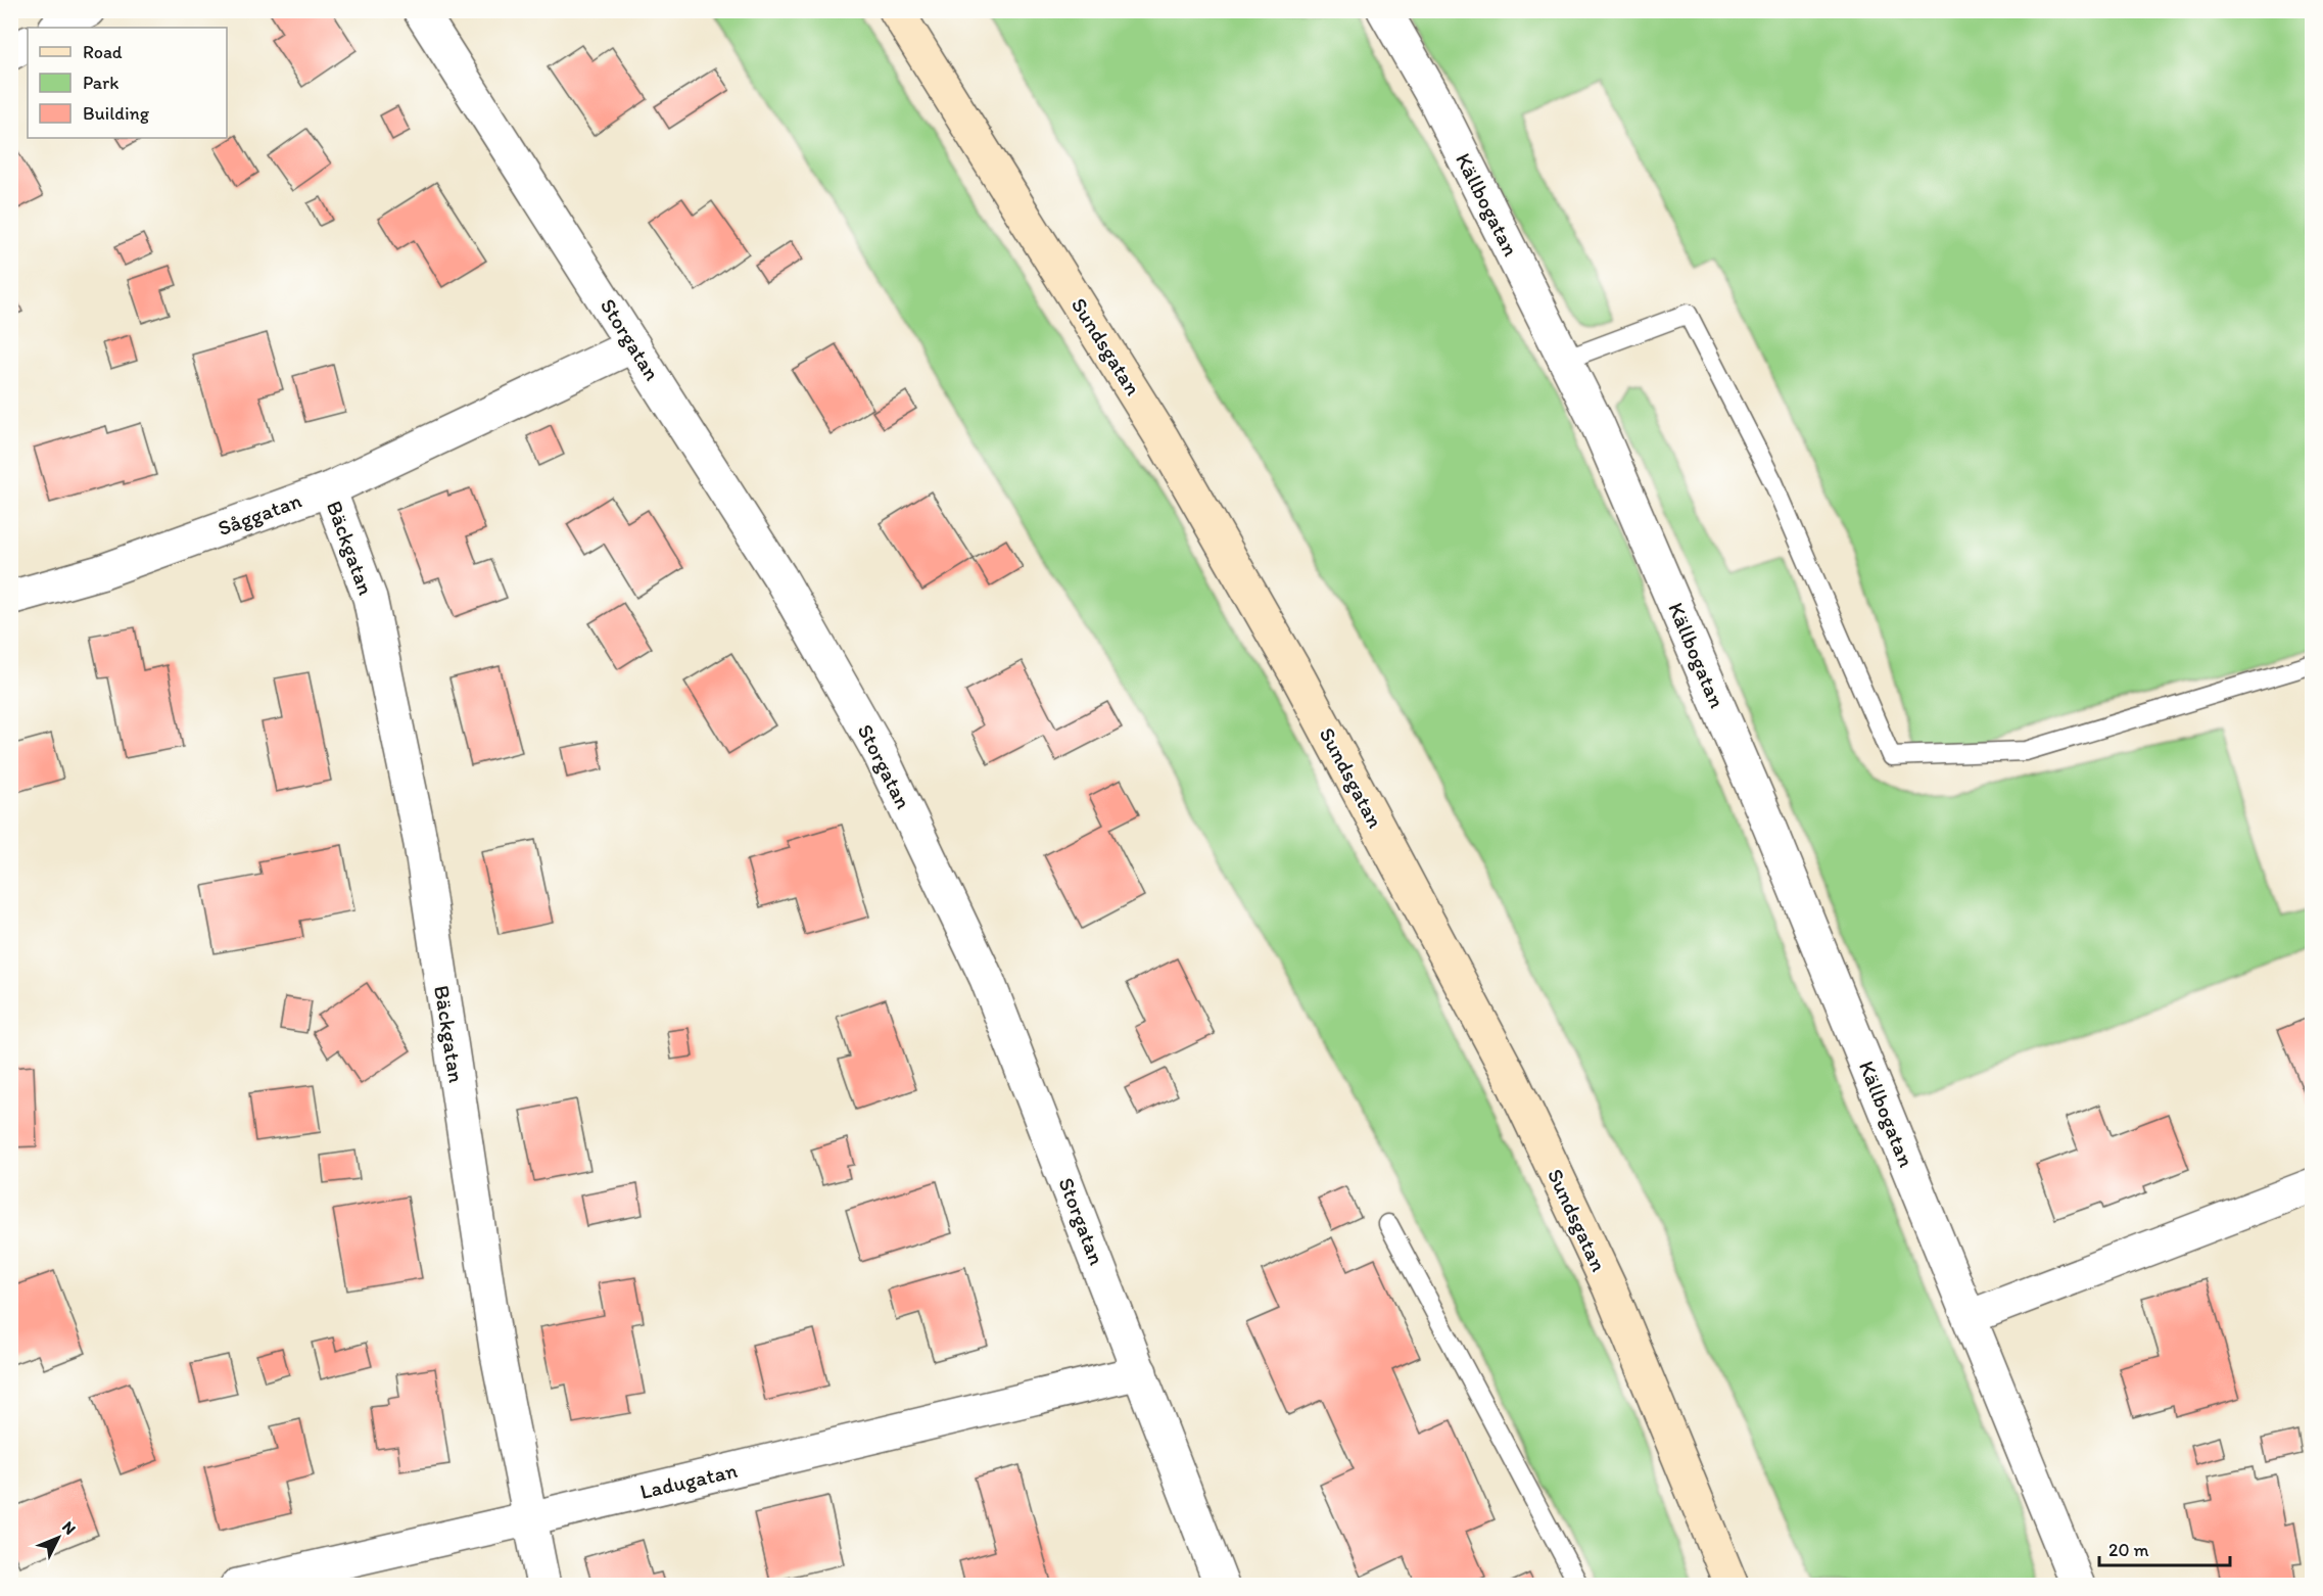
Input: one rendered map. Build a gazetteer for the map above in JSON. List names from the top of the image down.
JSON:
{
  "streets": {
    "main road": ["Sundsgatan"],
    "street": [
      "Källbogatan",
      "Storgatan",
      "Såggatan",
      "Bäckgatan",
      "Ladugatan"
    ]
  },
  "crossings": [
    ["Storgatan", "Såggatan"],
    ["Storgatan", "Ladugatan"],
    ["Såggatan", "Bäckgatan"],
    ["Bäckgatan", "Ladugatan"]
  ],
  "legend": ["Road", "Park", "Building"],
  "scale_bar": "20 m",
  "north": "top right"
}
